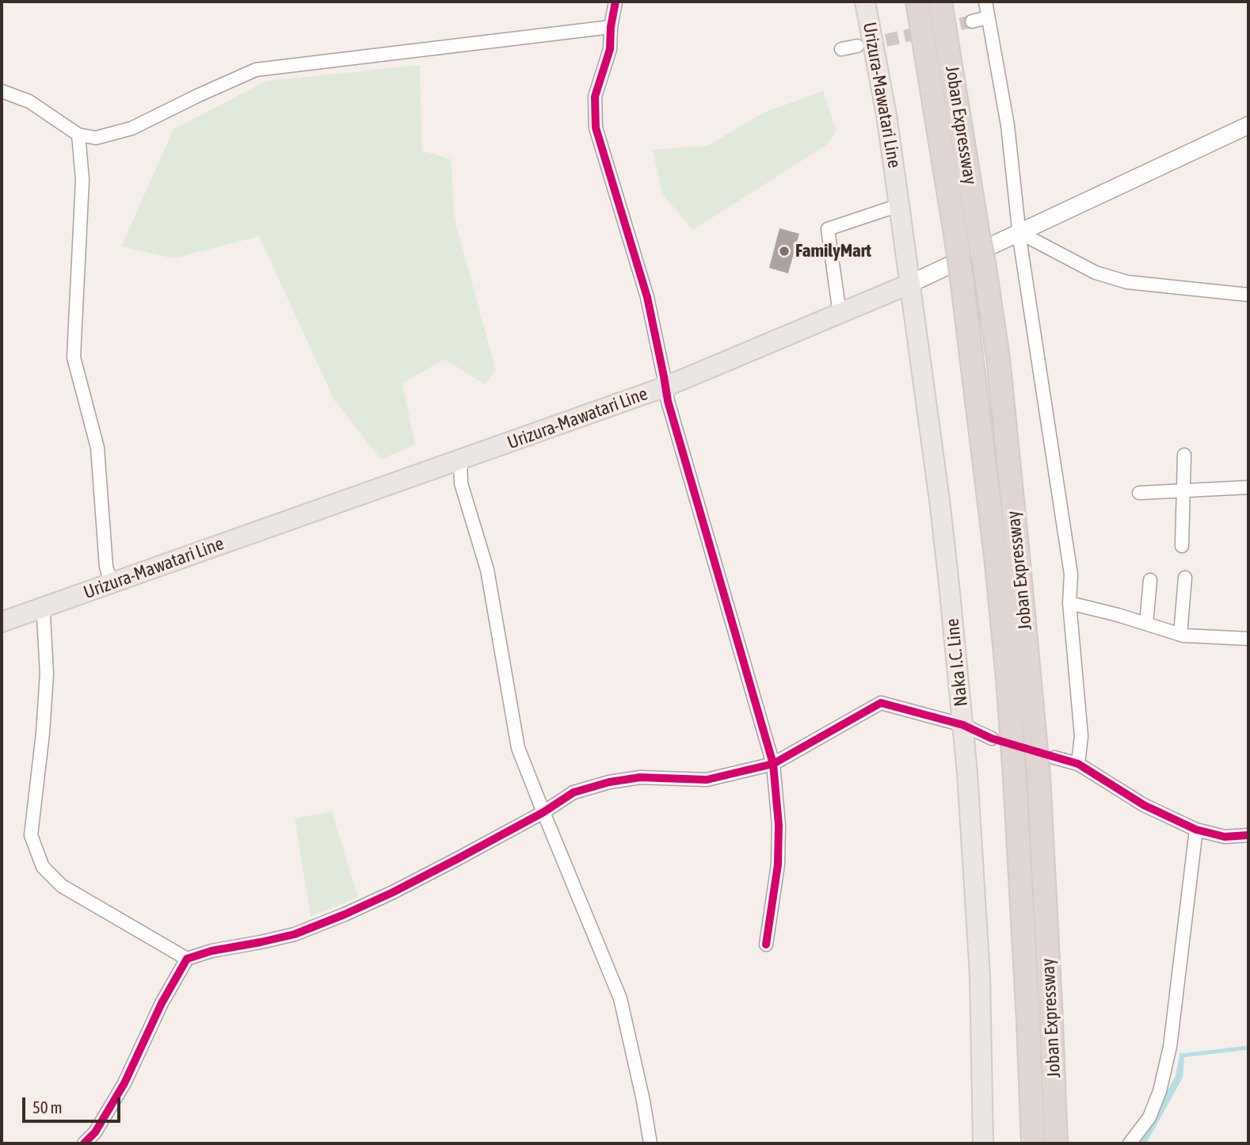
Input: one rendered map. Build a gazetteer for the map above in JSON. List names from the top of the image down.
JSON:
{
  "streets": {
    "highway": ["Joban Expressway"],
    "main road": ["Urizura-Mawatari Line", "Naka I.C. Line"]
  },
  "crossings": [
    ["Urizura-Mawatari Line", "Naka I.C. Line"]
  ],
  "places": ["FamilyMart"],
  "scale_bar": "50 m"
}
